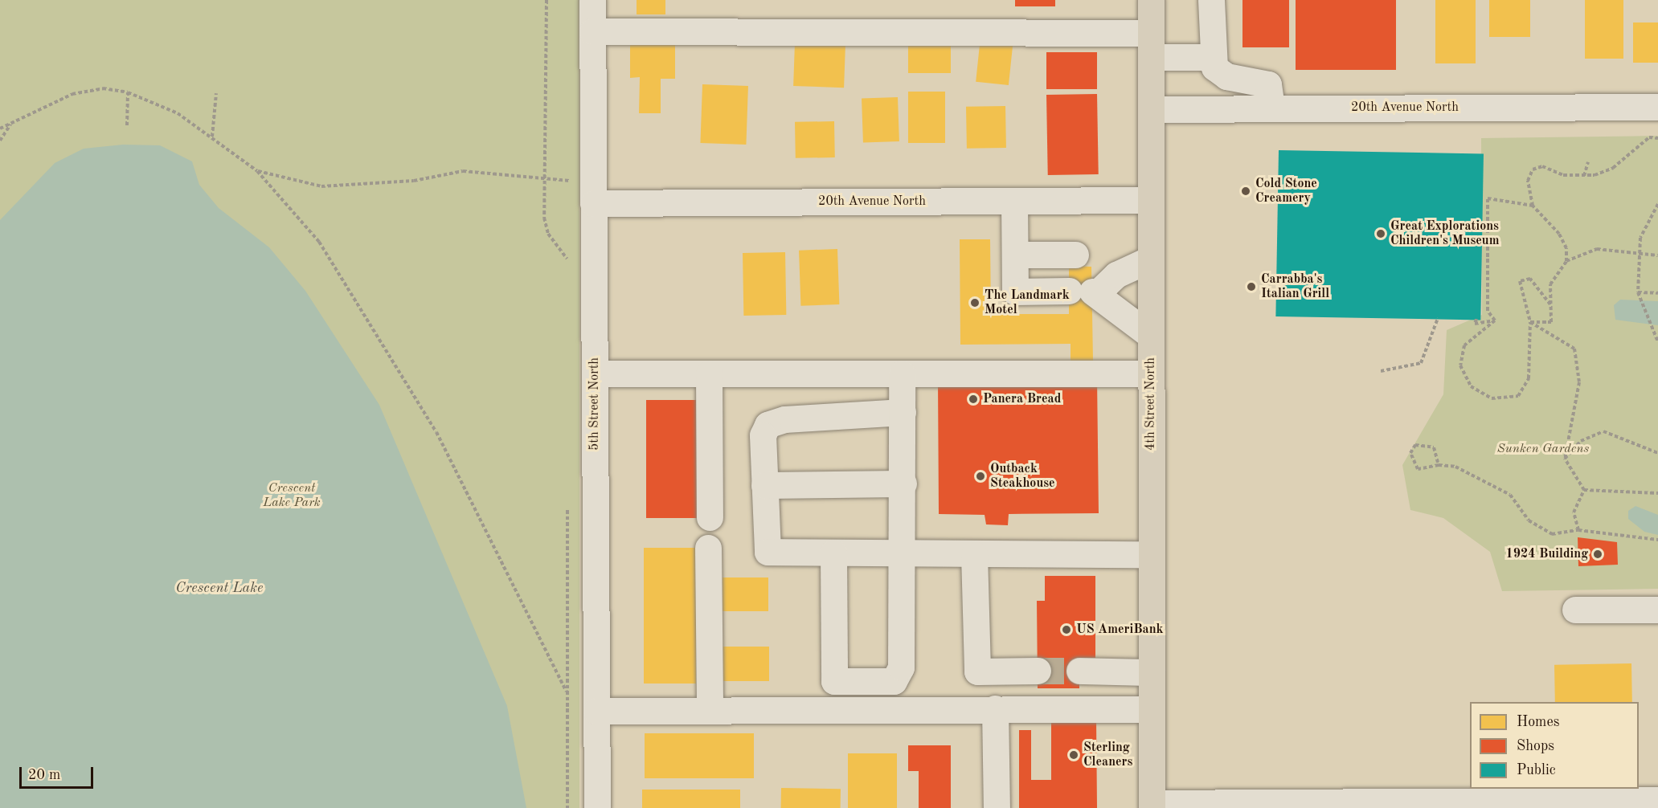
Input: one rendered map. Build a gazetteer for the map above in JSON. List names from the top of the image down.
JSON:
{
  "streets": {
    "main road": ["4th Street North"],
    "street": ["20th Avenue North", "5th Street North"]
  },
  "crossings": [
    ["20th Avenue North", "5th Street North"],
    ["20th Avenue North", "4th Street North"]
  ],
  "water": ["Crescent Lake"],
  "parks": ["Sunken Gardens", "Crescent Lake Park"],
  "places": [
    "Cold Stone Creamery",
    "Great Explorations Children's Museum",
    "Carrabba's Italian Grill",
    "The Landmark Motel",
    "Panera Bread",
    "Outback Steakhouse",
    "1924 Building",
    "US AmeriBank",
    "Sterling Cleaners"
  ],
  "legend": ["Homes", "Shops", "Public"],
  "scale_bar": "20 m"
}
